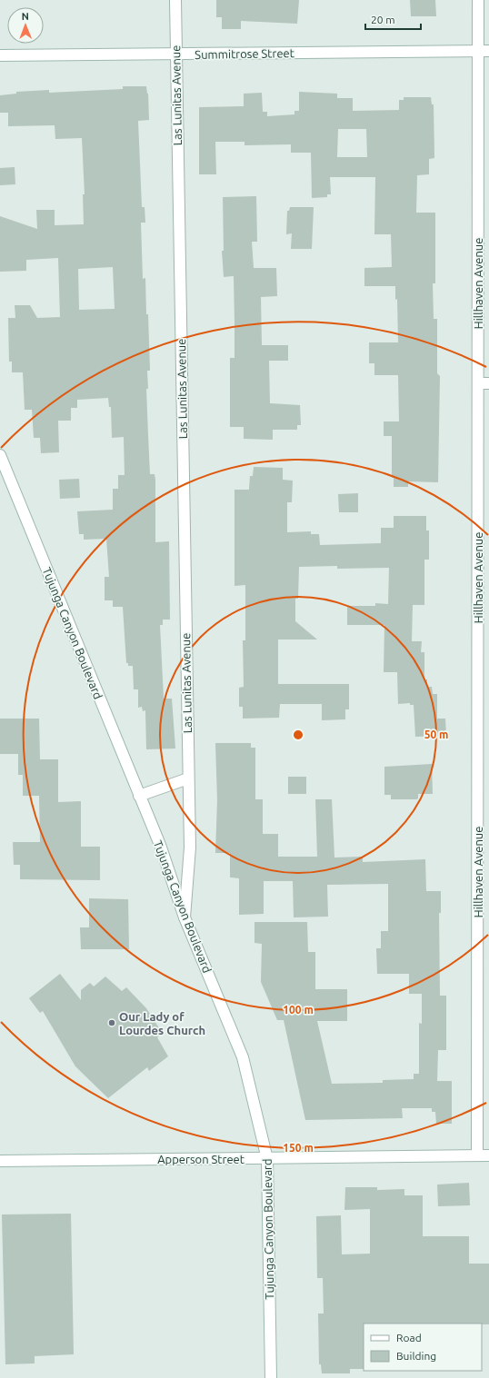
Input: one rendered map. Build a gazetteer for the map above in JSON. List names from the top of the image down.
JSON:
{
  "streets": {
    "street": [
      "Summitrose Street",
      "Las Lunitas Avenue",
      "Hillhaven Avenue",
      "Tujunga Canyon Boulevard",
      "Apperson Street"
    ]
  },
  "crossings": [
    ["Summitrose Street", "Las Lunitas Avenue"],
    ["Summitrose Street", "Hillhaven Avenue"],
    ["Las Lunitas Avenue", "Tujunga Canyon Boulevard"],
    ["Hillhaven Avenue", "Apperson Street"],
    ["Tujunga Canyon Boulevard", "Apperson Street"]
  ],
  "places": ["Our Lady of Lourdes Church"],
  "legend": ["Road", "Building"],
  "scale_bar": "20 m",
  "north": "top",
  "rings": ["50 m", "100 m", "150 m"]
}
